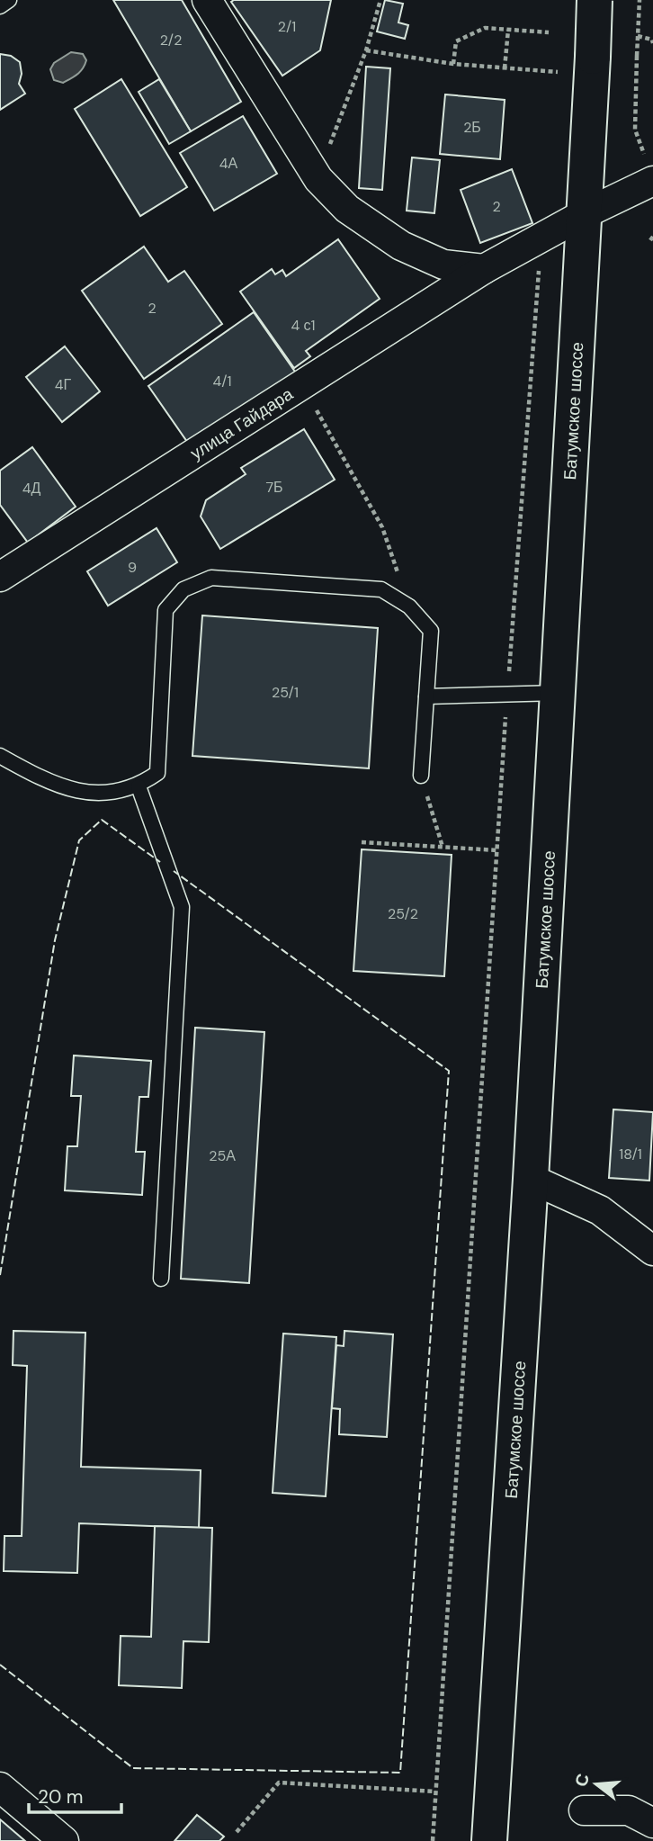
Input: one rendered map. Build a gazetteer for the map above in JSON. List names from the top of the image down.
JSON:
{
  "streets": {
    "highway": ["Батумское шоссе"],
    "street": ["улица Гайдара"]
  },
  "crossings": [
    ["Батумское шоссе", "улица Гайдара"]
  ],
  "house_numbers": [
    "2/1",
    "2/2",
    "2Б",
    "4А",
    "2",
    "2",
    "4 с1",
    "4/1",
    "4Г",
    "7Б",
    "4Д",
    "9",
    "25/1",
    "25/2",
    "18/1",
    "25А"
  ],
  "scale_bar": "20 m",
  "north": "left"
}
